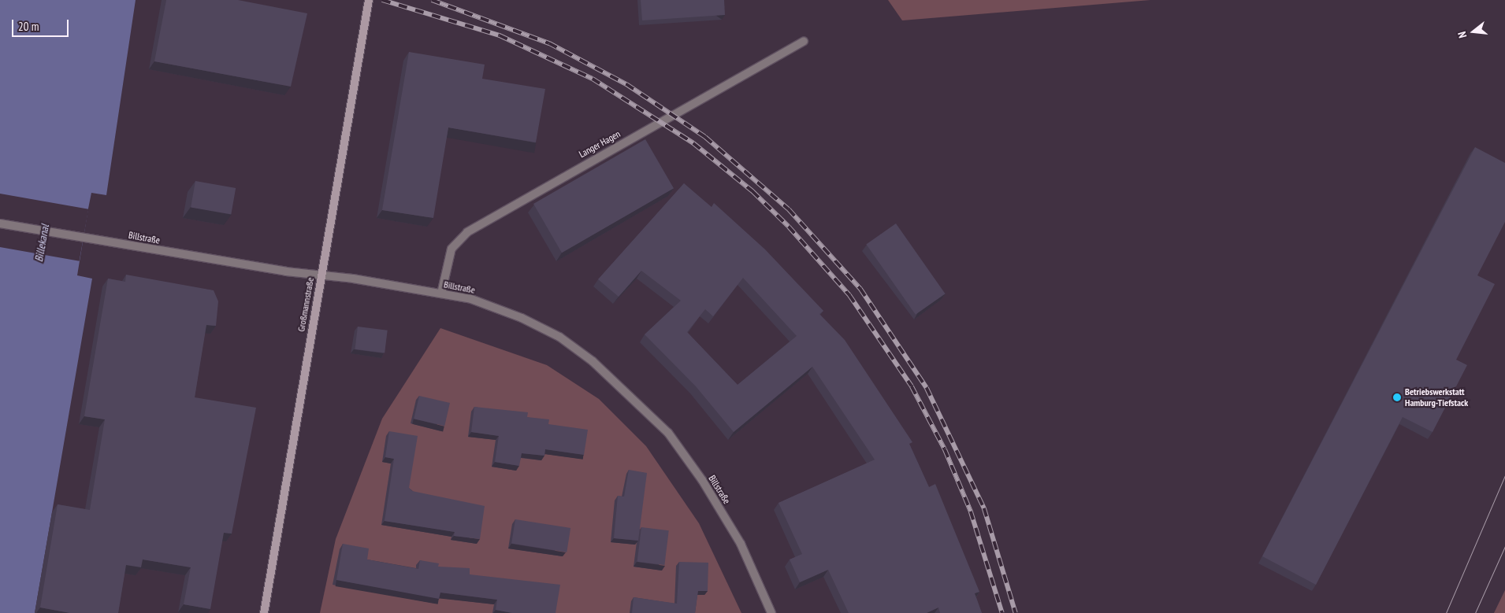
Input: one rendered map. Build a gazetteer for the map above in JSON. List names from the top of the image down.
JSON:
{
  "streets": {
    "main road": ["Großmannstraße"],
    "street": ["Langer Hagen", "Billstraße"]
  },
  "crossings": [
    ["Langer Hagen", "Billstraße"],
    ["Billstraße", "Großmannstraße"]
  ],
  "water": ["Billekanal"],
  "places": ["Betriebswerkstatt Hamburg-Tiefstack"],
  "scale_bar": "20 m",
  "north": "left"
}
